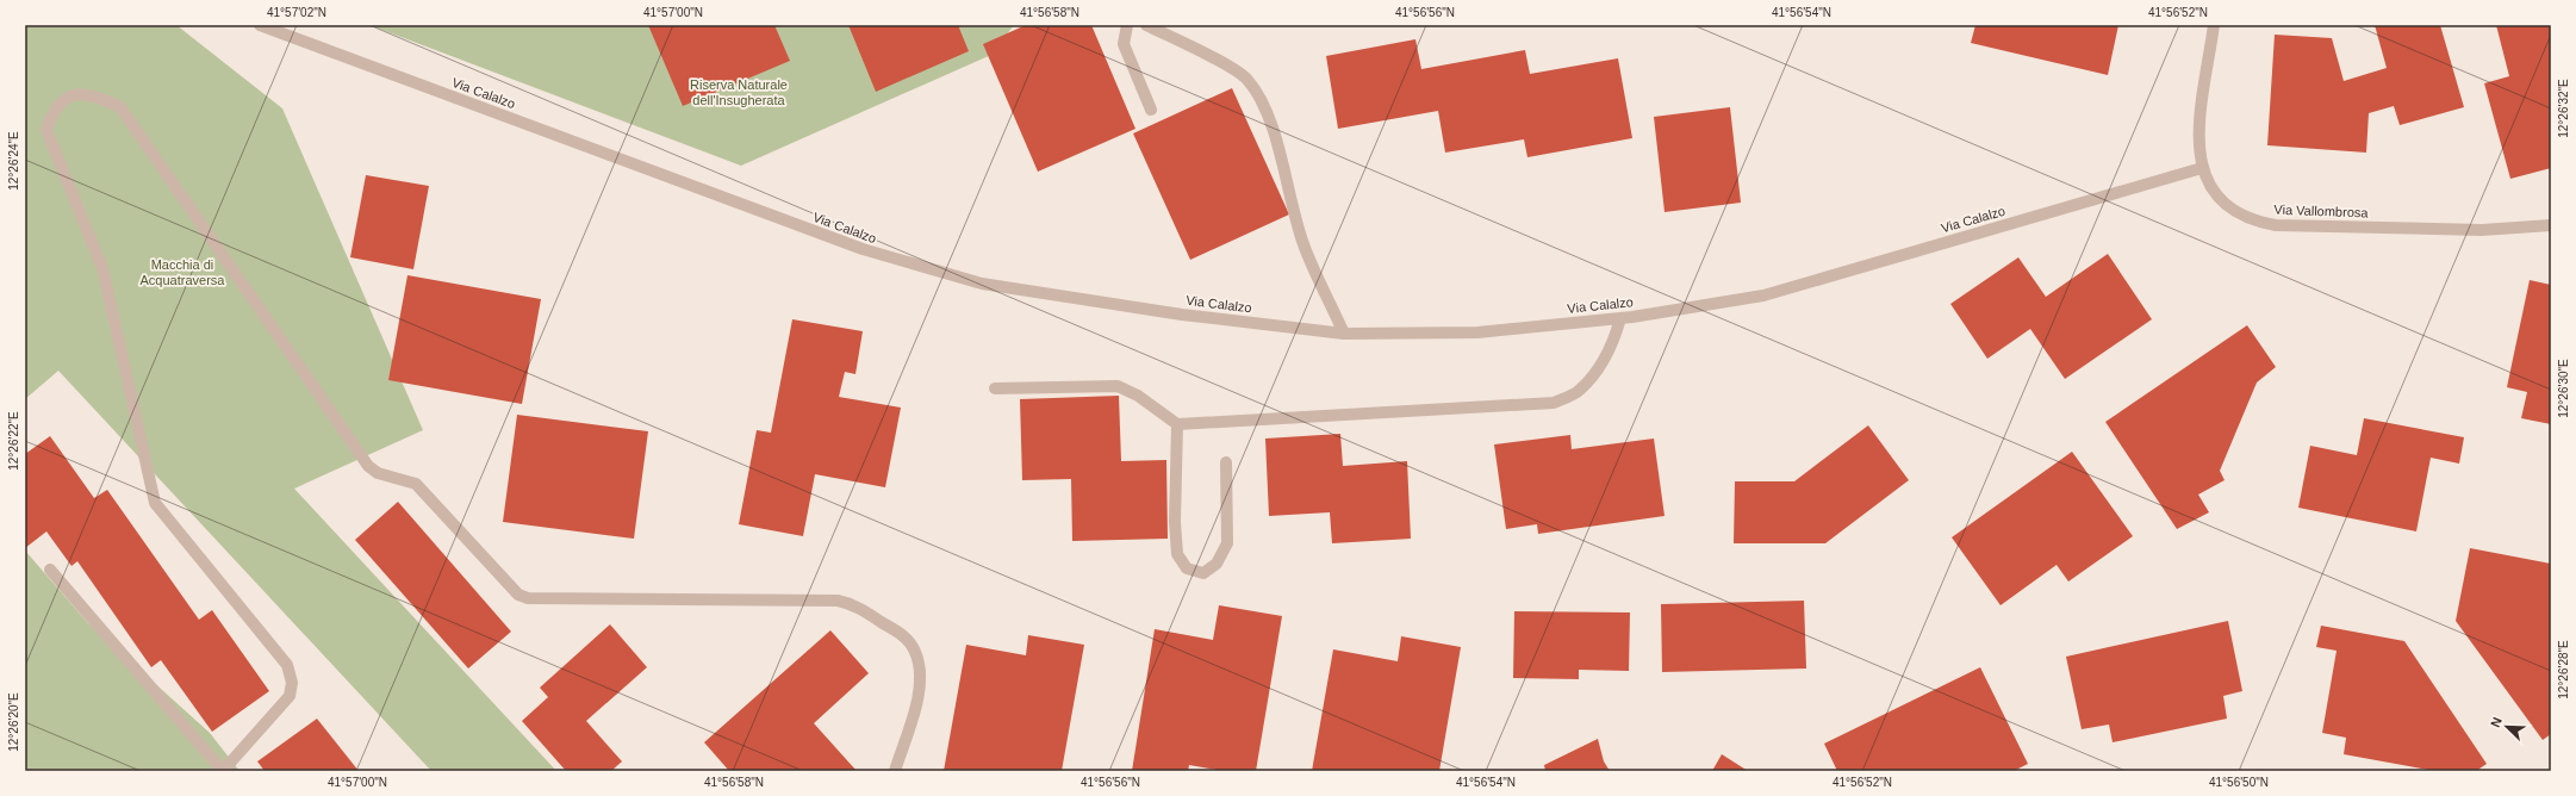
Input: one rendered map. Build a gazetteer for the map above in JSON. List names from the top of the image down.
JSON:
{
  "streets": {
    "street": ["Via Calalzo", "Via Vallombrosa"]
  },
  "crossings": [
    ["Via Calalzo", "Via Vallombrosa"]
  ],
  "parks": ["Riserva Naturale dell'Insugherata", "Macchia di Acquatraversa"],
  "north": "top left",
  "coordinates": [
    "41°57'02\"N",
    "41°57'00\"N",
    "41°56'58\"N",
    "41°56'56\"N",
    "41°56'54\"N",
    "41°56'52\"N",
    "12°26'32\"E",
    "12°26'24\"E",
    "12°26'30\"E",
    "12°26'22\"E",
    "12°26'28\"E",
    "12°26'20\"E",
    "41°56'50\"N"
  ]
}
